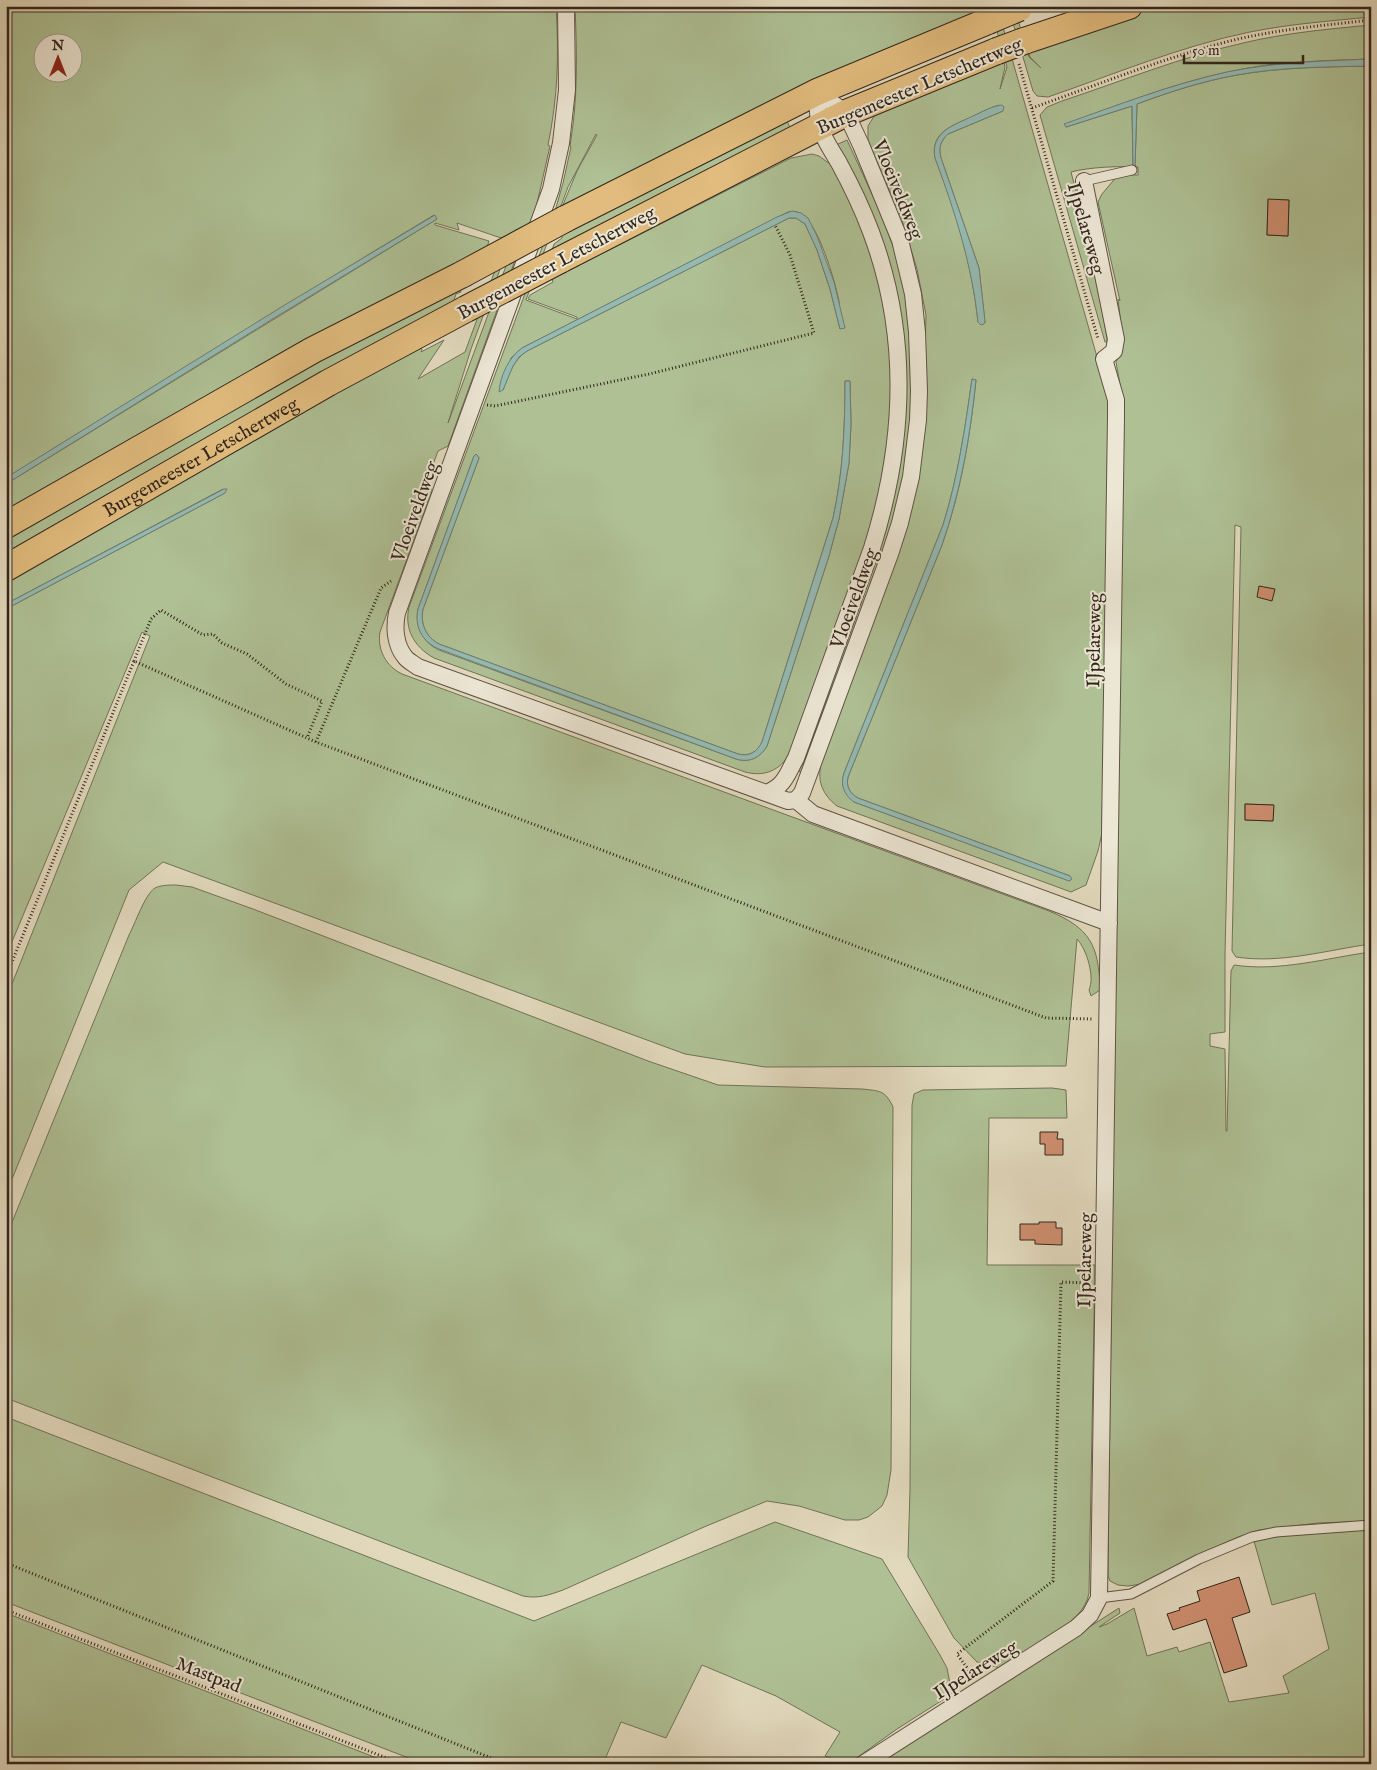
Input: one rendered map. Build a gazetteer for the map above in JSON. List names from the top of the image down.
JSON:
{
  "streets": {
    "main road": ["Burgemeester Letschertweg"],
    "street": ["Vloeiveldweg", "IJpelareweg"],
    "path": ["Mastpad"]
  },
  "crossings": [
    ["Burgemeester Letschertweg", "Vloeiveldweg"]
  ],
  "scale_bar": "50 m",
  "north": "top"
}
